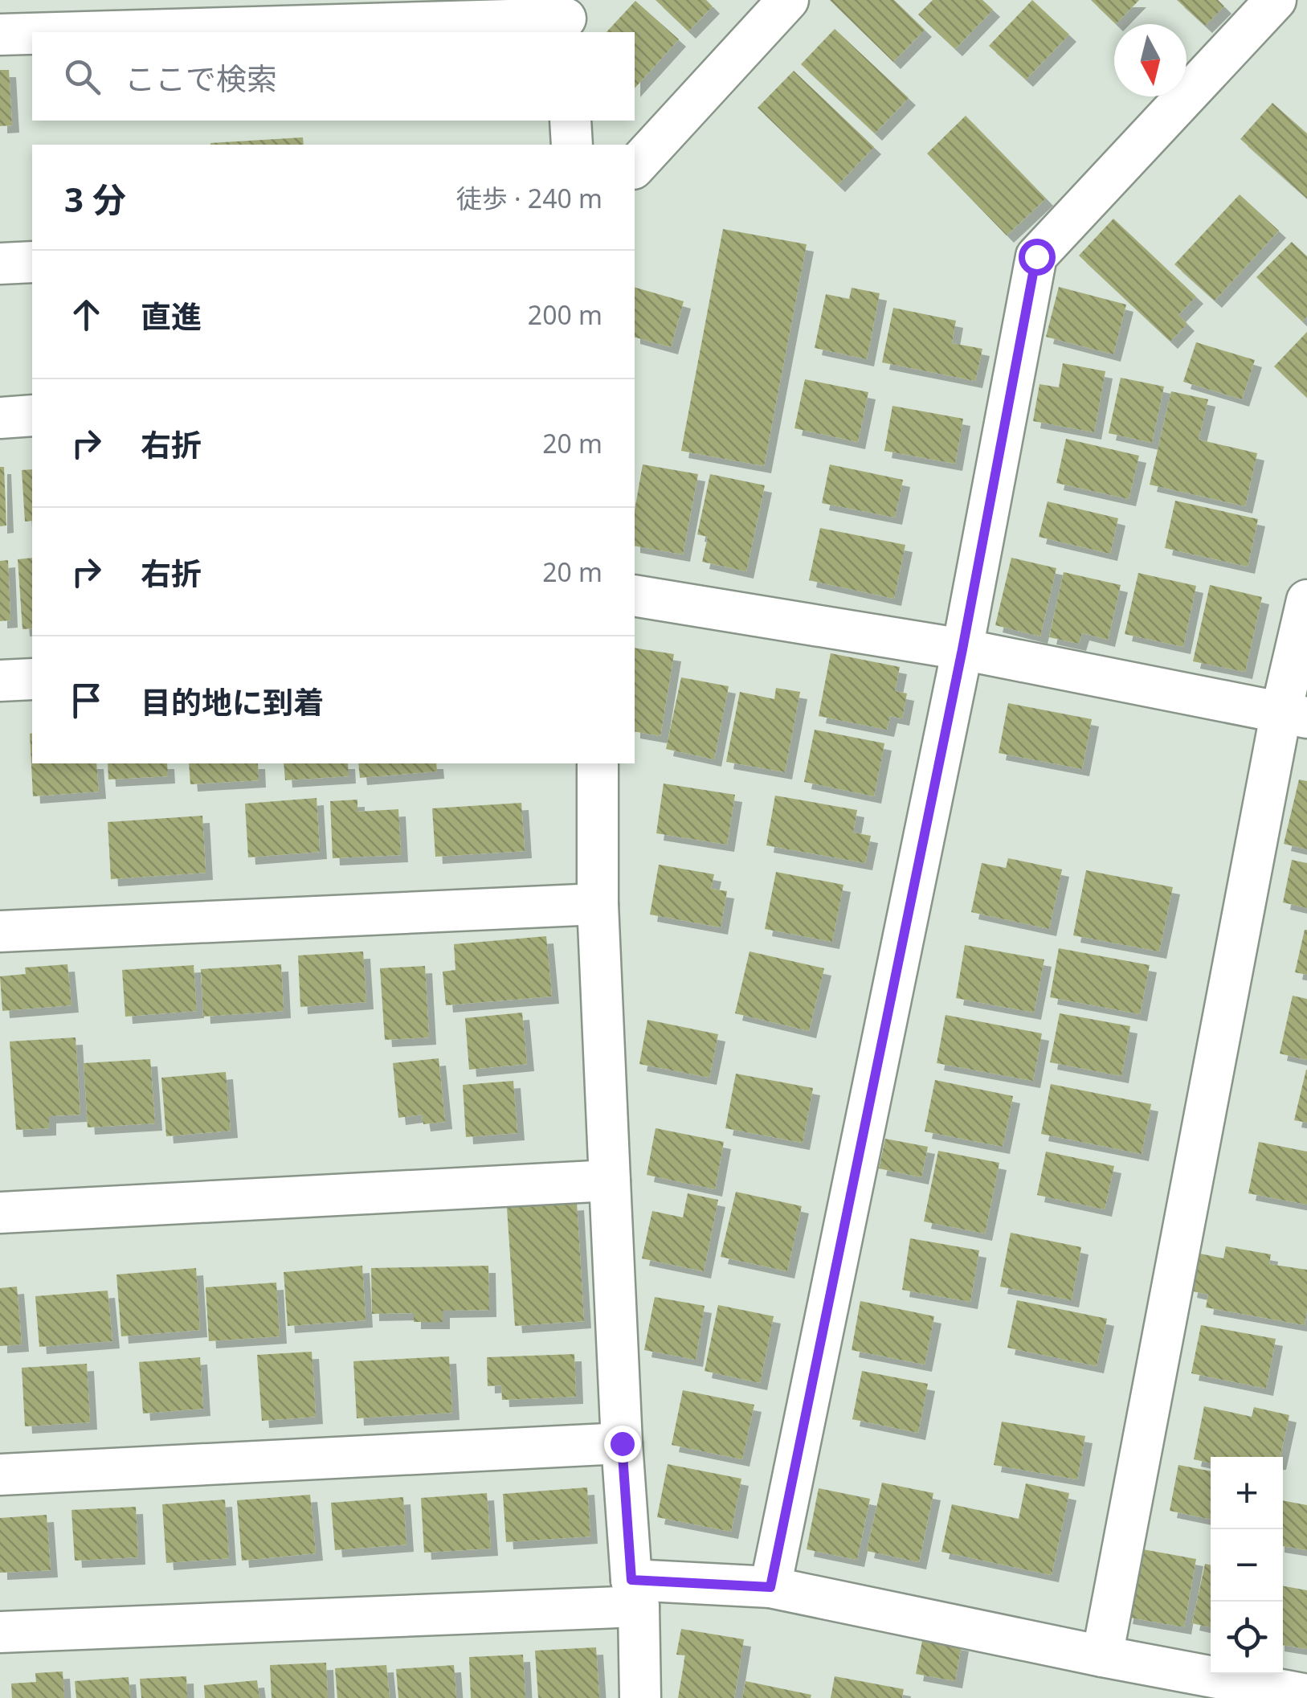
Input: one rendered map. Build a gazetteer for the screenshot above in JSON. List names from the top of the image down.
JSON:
{
  "north": "bottom",
  "page": {
    "search": "ここで検索",
    "heading": ["3 分", "徒歩 · 240 m"],
    "list": [
      ["直進", "200 m"],
      ["右折", "20 m"],
      ["右折", "20 m"],
      "目的地に到着"
    ],
    "map_buttons": ["+", "−"]
  }
}
